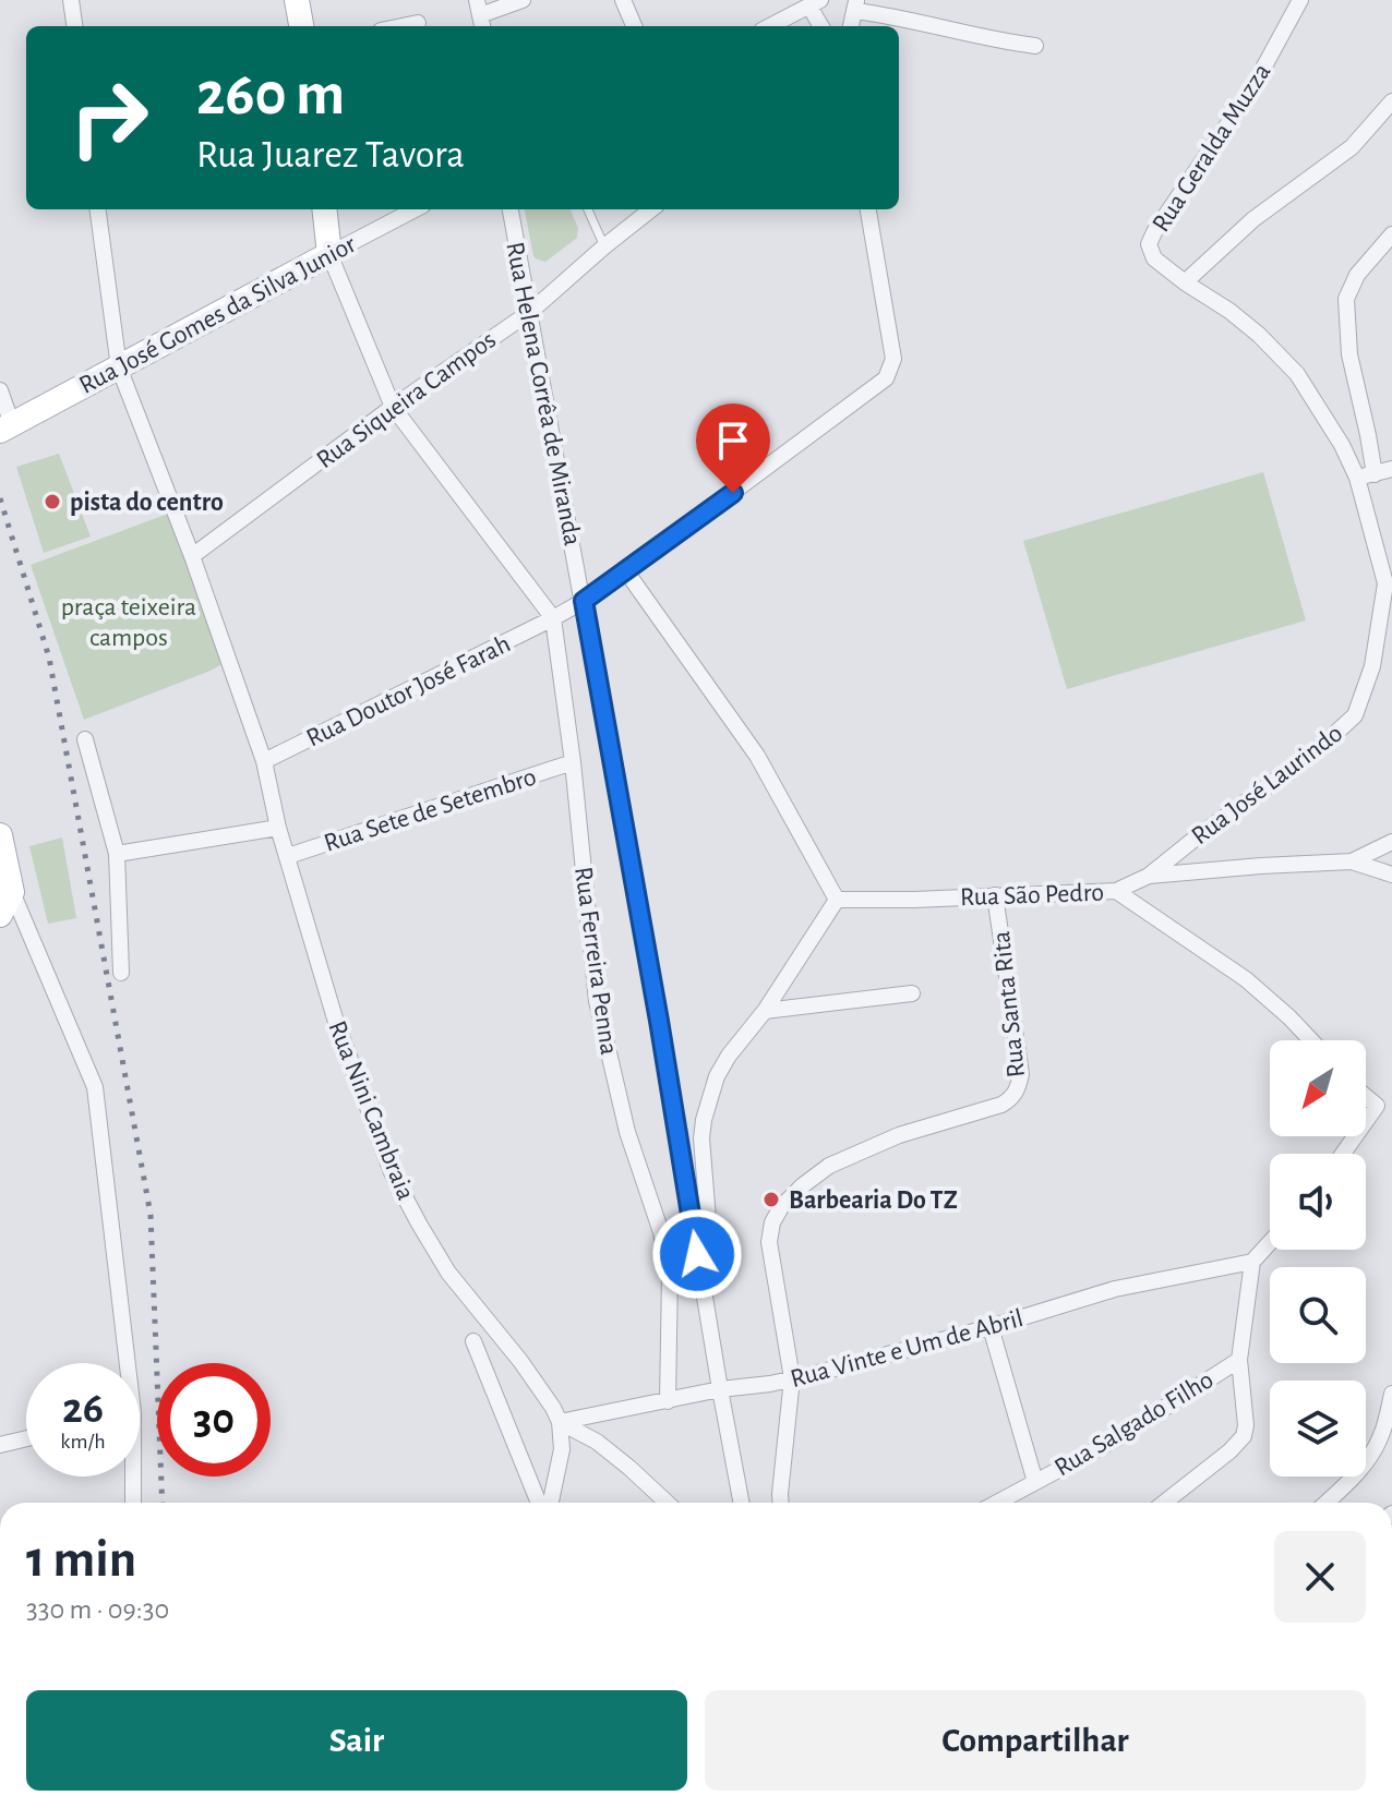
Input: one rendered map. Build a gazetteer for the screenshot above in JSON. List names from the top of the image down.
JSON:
{
  "streets": {
    "main road": ["Rua José Gomes da Silva Junior"],
    "street": [
      "Rua Geralda Muzza",
      "Rua Helena Corrêa de Miranda",
      "Rua Siqueira Campos",
      "Rua Doutor José Farah",
      "Rua José Laurindo",
      "Rua Sete de Setembro",
      "Rua São Pedro",
      "Rua Ferreira Penna",
      "Rua Santa Rita",
      "Rua Nini Cambraia",
      "Rua Vinte e Um de Abril",
      "Rua Salgado Filho"
    ]
  },
  "crossings": [
    ["Rua Geralda Muzza", "Rua José Laurindo"],
    ["Rua José Gomes da Silva Junior", "Rua Nini Cambraia"],
    ["Rua Helena Corrêa de Miranda", "Rua Siqueira Campos"],
    ["Rua Helena Corrêa de Miranda", "Rua Doutor José Farah"],
    ["Rua Helena Corrêa de Miranda", "Rua Vinte e Um de Abril"],
    ["Rua Siqueira Campos", "Rua Nini Cambraia"],
    ["Rua Doutor José Farah", "Rua Ferreira Penna"],
    ["Rua Doutor José Farah", "Rua Nini Cambraia"],
    ["Rua Sete de Setembro", "Rua Ferreira Penna"],
    ["Rua Sete de Setembro", "Rua Nini Cambraia"],
    ["Rua São Pedro", "Rua Santa Rita"],
    ["Rua Ferreira Penna", "Rua Vinte e Um de Abril"],
    ["Rua Santa Rita", "Rua Vinte e Um de Abril"],
    ["Rua Nini Cambraia", "Rua Vinte e Um de Abril"]
  ],
  "parks": ["praça teixeira campos"],
  "places": ["pista do centro", "Barbearia Do TZ"],
  "north": "bottom left",
  "page": {
    "turn": ["260 m", "Rua Juarez Tavora"],
    "speed": "26 km/h",
    "limit": "30",
    "heading": ["1 min", "330 m · 09:30"],
    "buttons": ["Sair", "Compartilhar"]
  }
}
